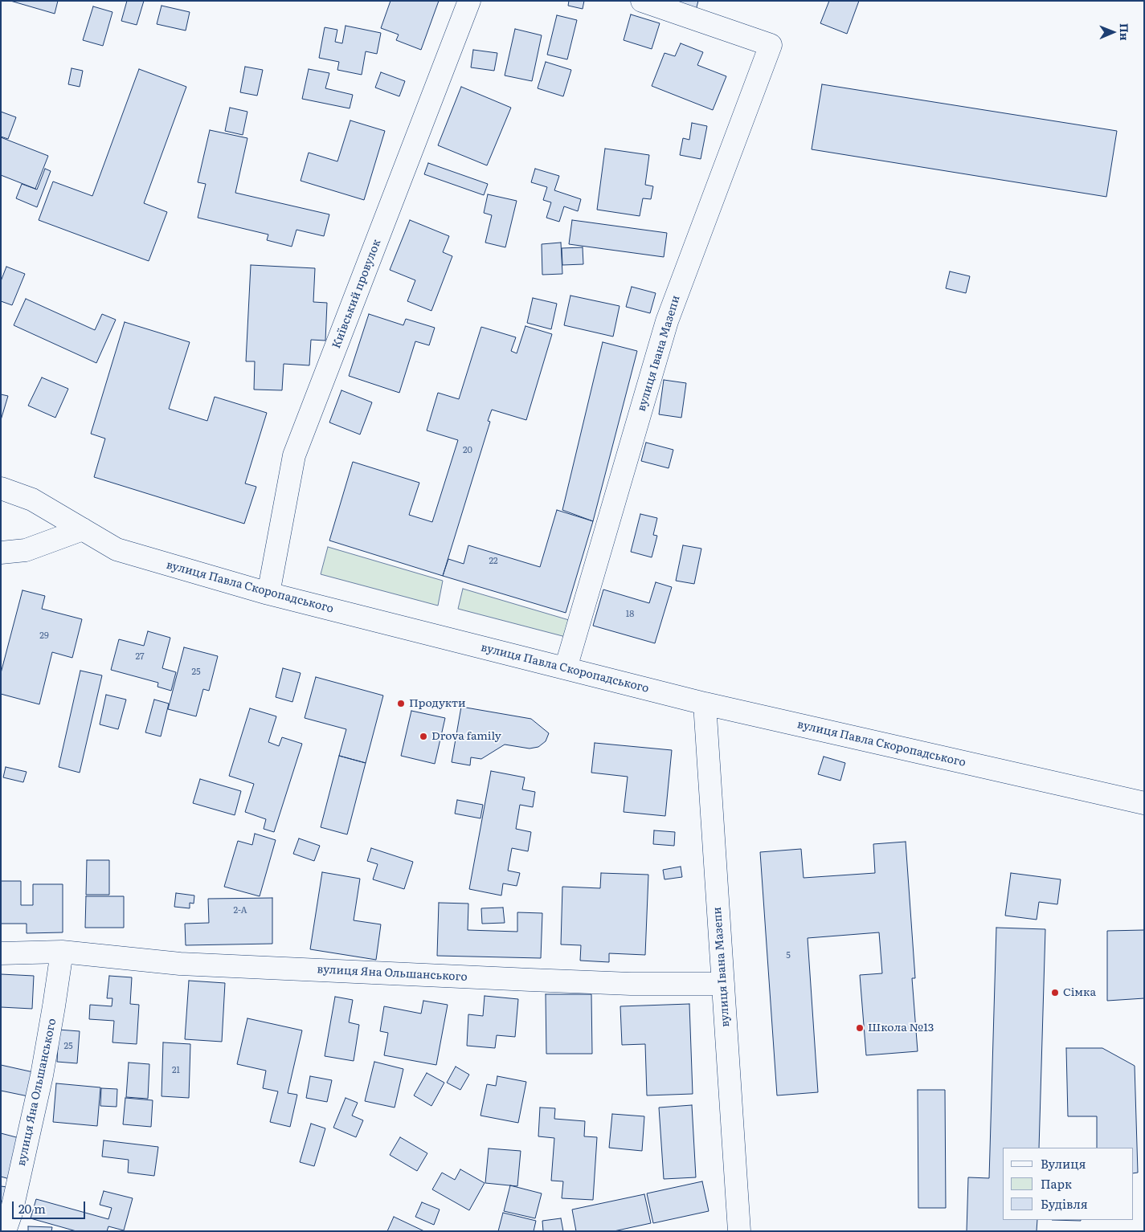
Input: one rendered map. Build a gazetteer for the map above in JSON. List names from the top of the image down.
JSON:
{
  "streets": {
    "street": [
      "Київський провулок",
      "вулиця Івана Мазепи",
      "вулиця Павла Скоропадського",
      "вулиця Яна Ольшанського"
    ]
  },
  "crossings": [
    ["Київський провулок", "вулиця Павла Скоропадського"],
    ["вулиця Івана Мазепи", "вулиця Павла Скоропадського"],
    ["вулиця Івана Мазепи", "вулиця Яна Ольшанського"]
  ],
  "places": [
    "Продукти",
    "Drova family",
    "Сімка",
    "Школа №13"
  ],
  "house_numbers": [
    "20",
    "22",
    "18",
    "29",
    "27",
    "25",
    "2-А",
    "5",
    "25",
    "21"
  ],
  "legend": ["Вулиця", "Парк", "Будівля"],
  "scale_bar": "20 m",
  "north": "right"
}
